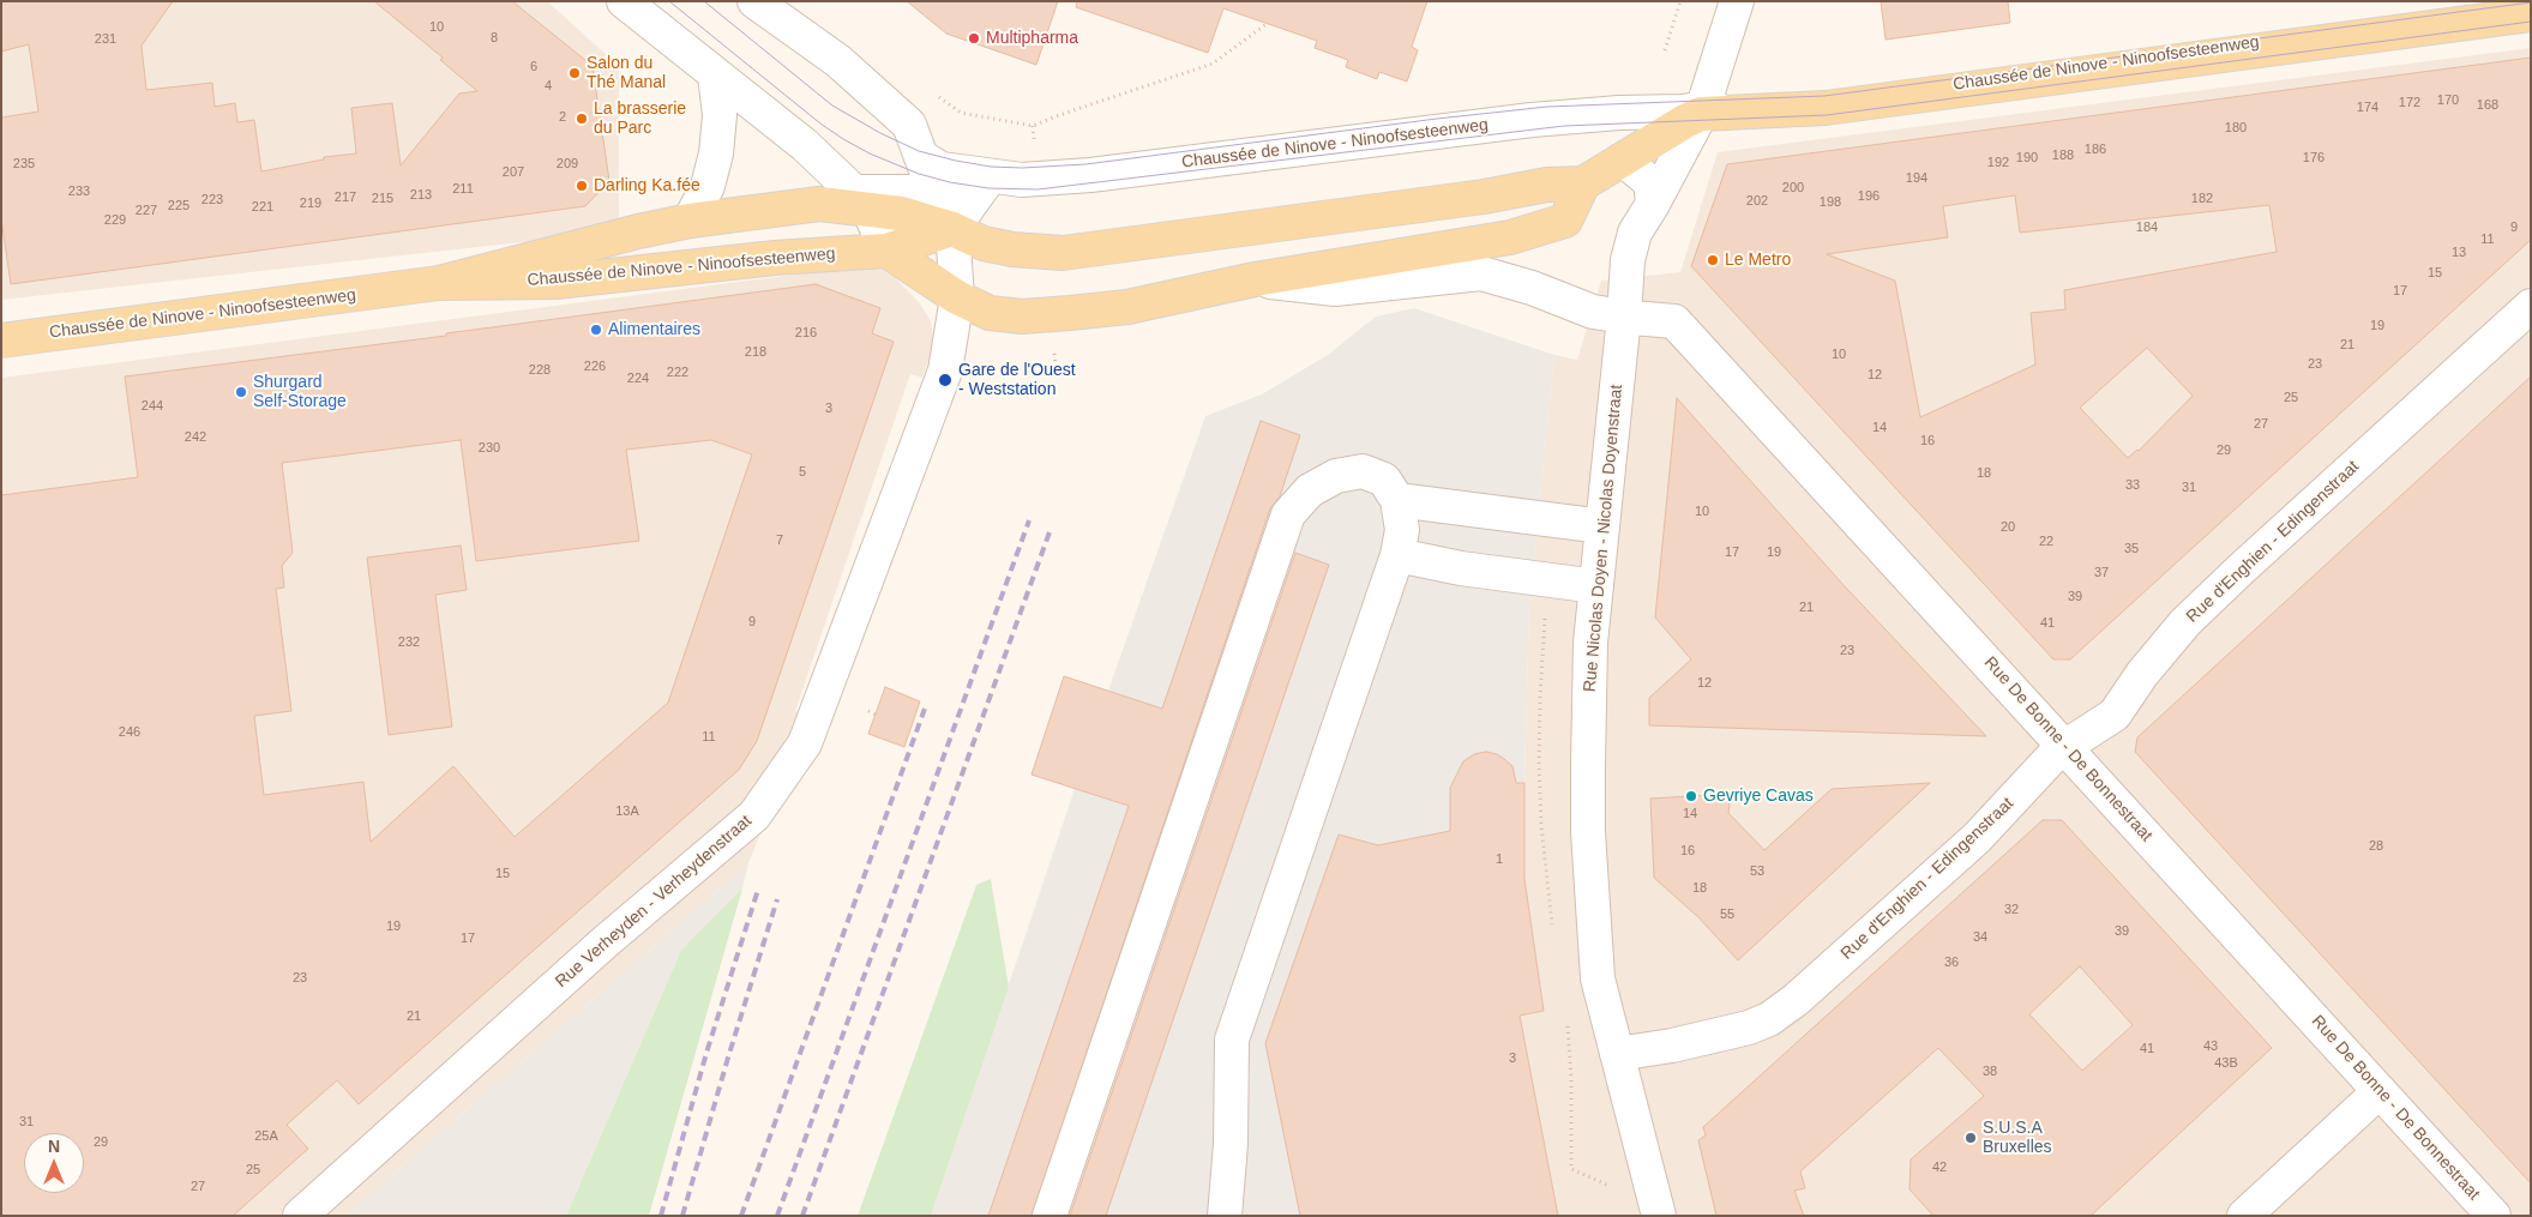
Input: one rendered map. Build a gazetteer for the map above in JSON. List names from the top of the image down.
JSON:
{
  "streets": {
    "main road": ["Chaussée de Ninove - Ninoofsesteenweg"],
    "street": [
      "Rue Nicolas Doyen - Nicolas Doyenstraat",
      "Rue d'Enghien - Edingenstraat",
      "Rue De Bonne - De Bonnestraat",
      "Rue Verheyden - Verheydenstraat"
    ]
  },
  "crossings": [
    ["Chaussée de Ninove - Ninoofsesteenweg", "Rue Nicolas Doyen - Nicolas Doyenstraat"],
    ["Chaussée de Ninove - Ninoofsesteenweg", "Rue Verheyden - Verheydenstraat"],
    ["Rue Nicolas Doyen - Nicolas Doyenstraat", "Rue d'Enghien - Edingenstraat"],
    ["Rue Nicolas Doyen - Nicolas Doyenstraat", "Rue De Bonne - De Bonnestraat"],
    ["Rue d'Enghien - Edingenstraat", "Rue De Bonne - De Bonnestraat"]
  ],
  "places": [
    "Multipharma",
    "Salon du Thé Manal",
    "La brasserie du Parc",
    "Darling Ka.fée",
    "Le Metro",
    "Alimentaires",
    "Gare de l'Ouest - Weststation",
    "Shurgard Self-Storage",
    "Gevriye Cavas",
    "S.U.S.A Bruxelles"
  ],
  "house_numbers": [
    "10",
    "8",
    "231",
    "6",
    "4",
    "170",
    "172",
    "168",
    "174",
    "2",
    "180",
    "186",
    "188",
    "190",
    "176",
    "192",
    "235",
    "209",
    "207",
    "194",
    "200",
    "211",
    "233",
    "213",
    "196",
    "217",
    "215",
    "182",
    "223",
    "202",
    "198",
    "219",
    "225",
    "221",
    "227",
    "229",
    "184",
    "9",
    "11",
    "13",
    "15",
    "17",
    "19",
    "216",
    "21",
    "218",
    "10",
    "23",
    "226",
    "228",
    "222",
    "12",
    "224",
    "25",
    "244",
    "3",
    "27",
    "14",
    "242",
    "16",
    "230",
    "29",
    "5",
    "18",
    "33",
    "31",
    "10",
    "20",
    "7",
    "22",
    "35",
    "17",
    "19",
    "37",
    "39",
    "21",
    "9",
    "41",
    "232",
    "23",
    "12",
    "246",
    "11",
    "13A",
    "14",
    "28",
    "16",
    "1",
    "53",
    "15",
    "18",
    "32",
    "55",
    "19",
    "39",
    "34",
    "17",
    "36",
    "23",
    "21",
    "43",
    "41",
    "3",
    "43B",
    "38",
    "31",
    "25A",
    "29",
    "42",
    "25",
    "27"
  ],
  "north": "top"
}
